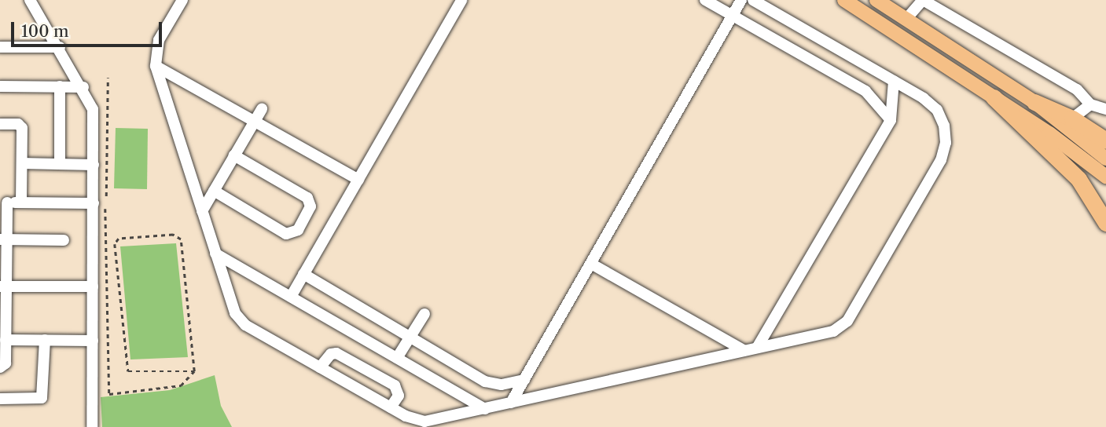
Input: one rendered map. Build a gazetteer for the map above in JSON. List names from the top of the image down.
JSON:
{
  "scale_bar": "100 m"
}
